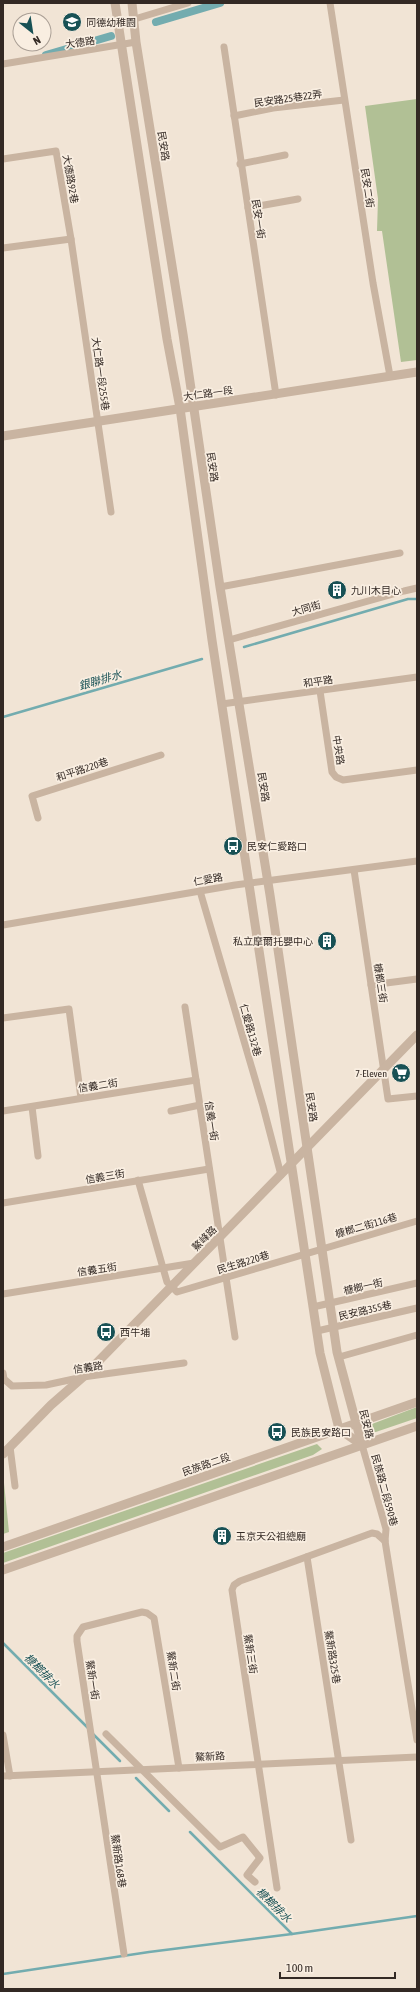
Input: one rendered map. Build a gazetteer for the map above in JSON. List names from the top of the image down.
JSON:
{
  "streets": {
    "street": [
      "大德路",
      "民安路25巷22弄",
      "民安路",
      "大德路92巷",
      "民安二街",
      "民安一街",
      "大仁路一段255巷",
      "大仁路一段",
      "大同街",
      "和平路",
      "中央路",
      "和平路220巷",
      "仁愛路",
      "槺榔三街",
      "仁愛路132巷",
      "信義二街",
      "信義一街",
      "信義三街",
      "槺榔二街116巷",
      "鰲峰路",
      "民生路220巷",
      "信義五街",
      "槺榔一街",
      "民安路355巷",
      "信義路",
      "民族路二段",
      "民族路二段590巷",
      "鰲新三街",
      "鰲新路325巷",
      "鰲新二街",
      "鰲新一街",
      "鰲新路",
      "鰲新路168巷"
    ]
  },
  "crossings": [
    ["大德路", "民安路"],
    ["民安路25巷22弄", "民安二街"],
    ["民安路25巷22弄", "民安一街"],
    ["民安路", "大仁路一段"],
    ["民安路", "大同街"],
    ["民安路", "和平路"],
    ["民安路", "仁愛路"],
    ["民安路", "槺榔二街116巷"],
    ["民安路", "鰲峰路"],
    ["民安路", "民生路220巷"],
    ["民安路", "槺榔一街"],
    ["民安路", "民安路355巷"],
    ["民安路", "民族路二段"],
    ["民安路", "民族路二段590巷"],
    ["大德路92巷", "大仁路一段255巷"],
    ["民安二街", "大仁路一段"],
    ["民安一街", "大仁路一段"],
    ["大仁路一段255巷", "大仁路一段"],
    ["和平路", "中央路"],
    ["仁愛路", "槺榔三街"],
    ["仁愛路", "仁愛路132巷"],
    ["槺榔三街", "鰲峰路"],
    ["仁愛路132巷", "鰲峰路"],
    ["信義二街", "信義一街"],
    ["信義一街", "信義三街"],
    ["信義一街", "鰲峰路"],
    ["槺榔二街116巷", "民生路220巷"],
    ["鰲峰路", "民生路220巷"],
    ["鰲峰路", "信義五街"],
    ["鰲峰路", "信義路"],
    ["民族路二段590巷", "鰲新三街"],
    ["鰲新三街", "鰲新路325巷"],
    ["鰲新三街", "鰲新路"],
    ["鰲新路325巷", "鰲新路"],
    ["鰲新二街", "鰲新一街"],
    ["鰲新二街", "鰲新路"],
    ["鰲新一街", "鰲新路"],
    ["鰲新一街", "鰲新路168巷"],
    ["鰲新路", "鰲新路168巷"]
  ],
  "water": ["銀聯排水", "槺榔排水"],
  "places": {
    "school or university": ["同德幼稚園"],
    "building": ["九川木目心", "私立摩爾托嬰中心", "玉京天公祖總廟"],
    "bus stop": ["民安仁愛路口", "西牛埔", "民族民安路口"],
    "supermarket": ["7-Eleven"]
  },
  "scale_bar": "100 m",
  "north": "bottom right"
}
